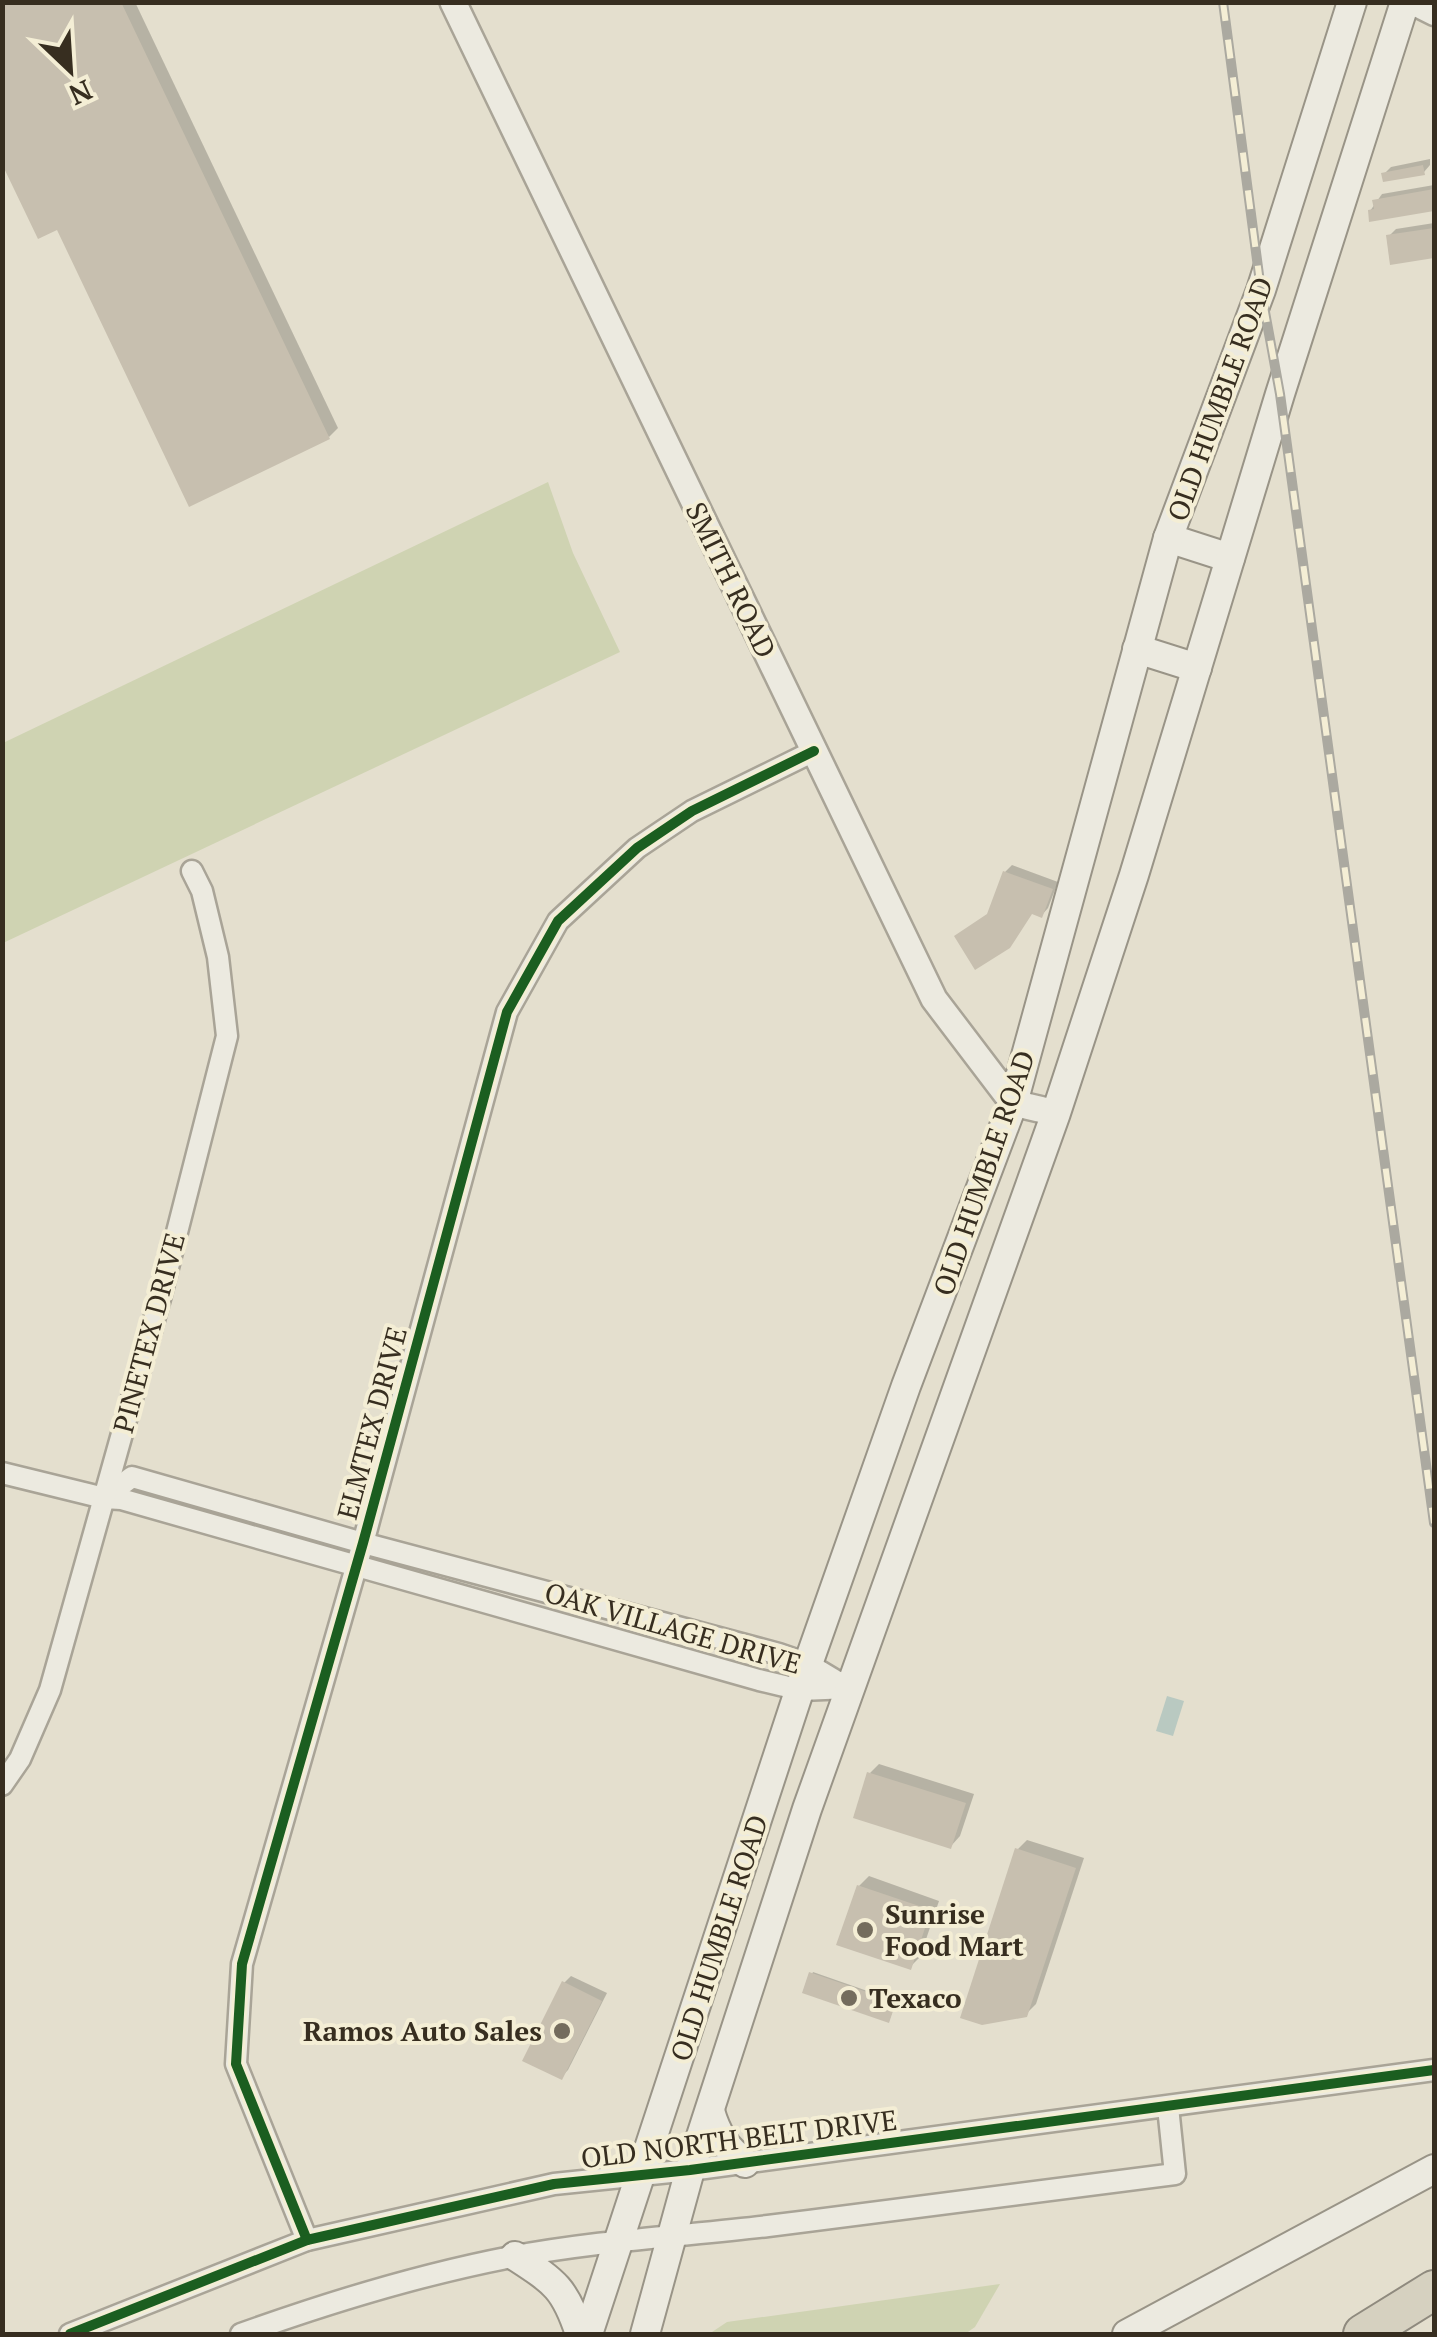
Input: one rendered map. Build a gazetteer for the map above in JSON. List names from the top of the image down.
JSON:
{
  "streets": {
    "main road": ["OLD HUMBLE ROAD"],
    "street": [
      "SMITH ROAD",
      "PINETEX DRIVE",
      "ELMTEX DRIVE",
      "OAK VILLAGE DRIVE",
      "OLD NORTH BELT DRIVE"
    ]
  },
  "crossings": [
    ["OLD HUMBLE ROAD", "SMITH ROAD"],
    ["OLD HUMBLE ROAD", "OAK VILLAGE DRIVE"],
    ["OLD HUMBLE ROAD", "OLD NORTH BELT DRIVE"],
    ["SMITH ROAD", "ELMTEX DRIVE"],
    ["PINETEX DRIVE", "OAK VILLAGE DRIVE"],
    ["ELMTEX DRIVE", "OAK VILLAGE DRIVE"],
    ["ELMTEX DRIVE", "OLD NORTH BELT DRIVE"]
  ],
  "places": ["Sunrise Food Mart", "Texaco", "Ramos Auto Sales"],
  "north": "bottom right"
}
